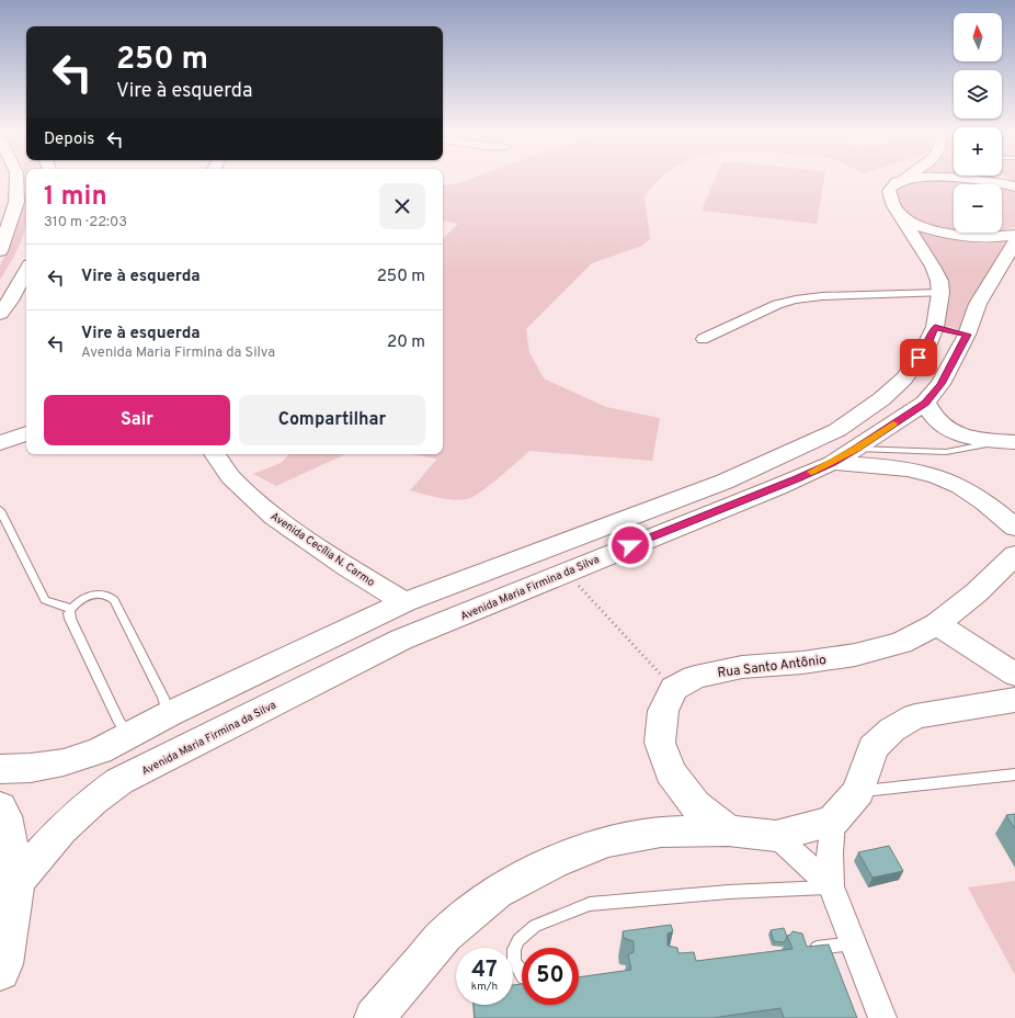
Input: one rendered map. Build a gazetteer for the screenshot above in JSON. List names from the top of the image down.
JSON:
{
  "streets": {
    "main road": ["Avenida Cecília N. Carmo", "Avenida Maria Firmina da Silva", "Rua Santo Antônio"]
  },
  "crossings": [
    ["Avenida Cecília N. Carmo", "Avenida Maria Firmina da Silva"]
  ],
  "north": "top",
  "page": {
    "map_buttons": ["+", "−"],
    "turn": ["250 m", "Vire à esquerda"],
    "then": "Depois",
    "heading": ["1 min", "310 m · 22:03"],
    "list": [
      {
        "name": "Vire à esquerda",
        "value": "250 m"
      },
      {
        "name": "Vire à esquerda",
        "note": "Avenida Maria Firmina da Silva",
        "value": "20 m"
      }
    ],
    "buttons": ["Sair", "Compartilhar"],
    "speed": "47 km/h",
    "limit": "50"
  }
}
